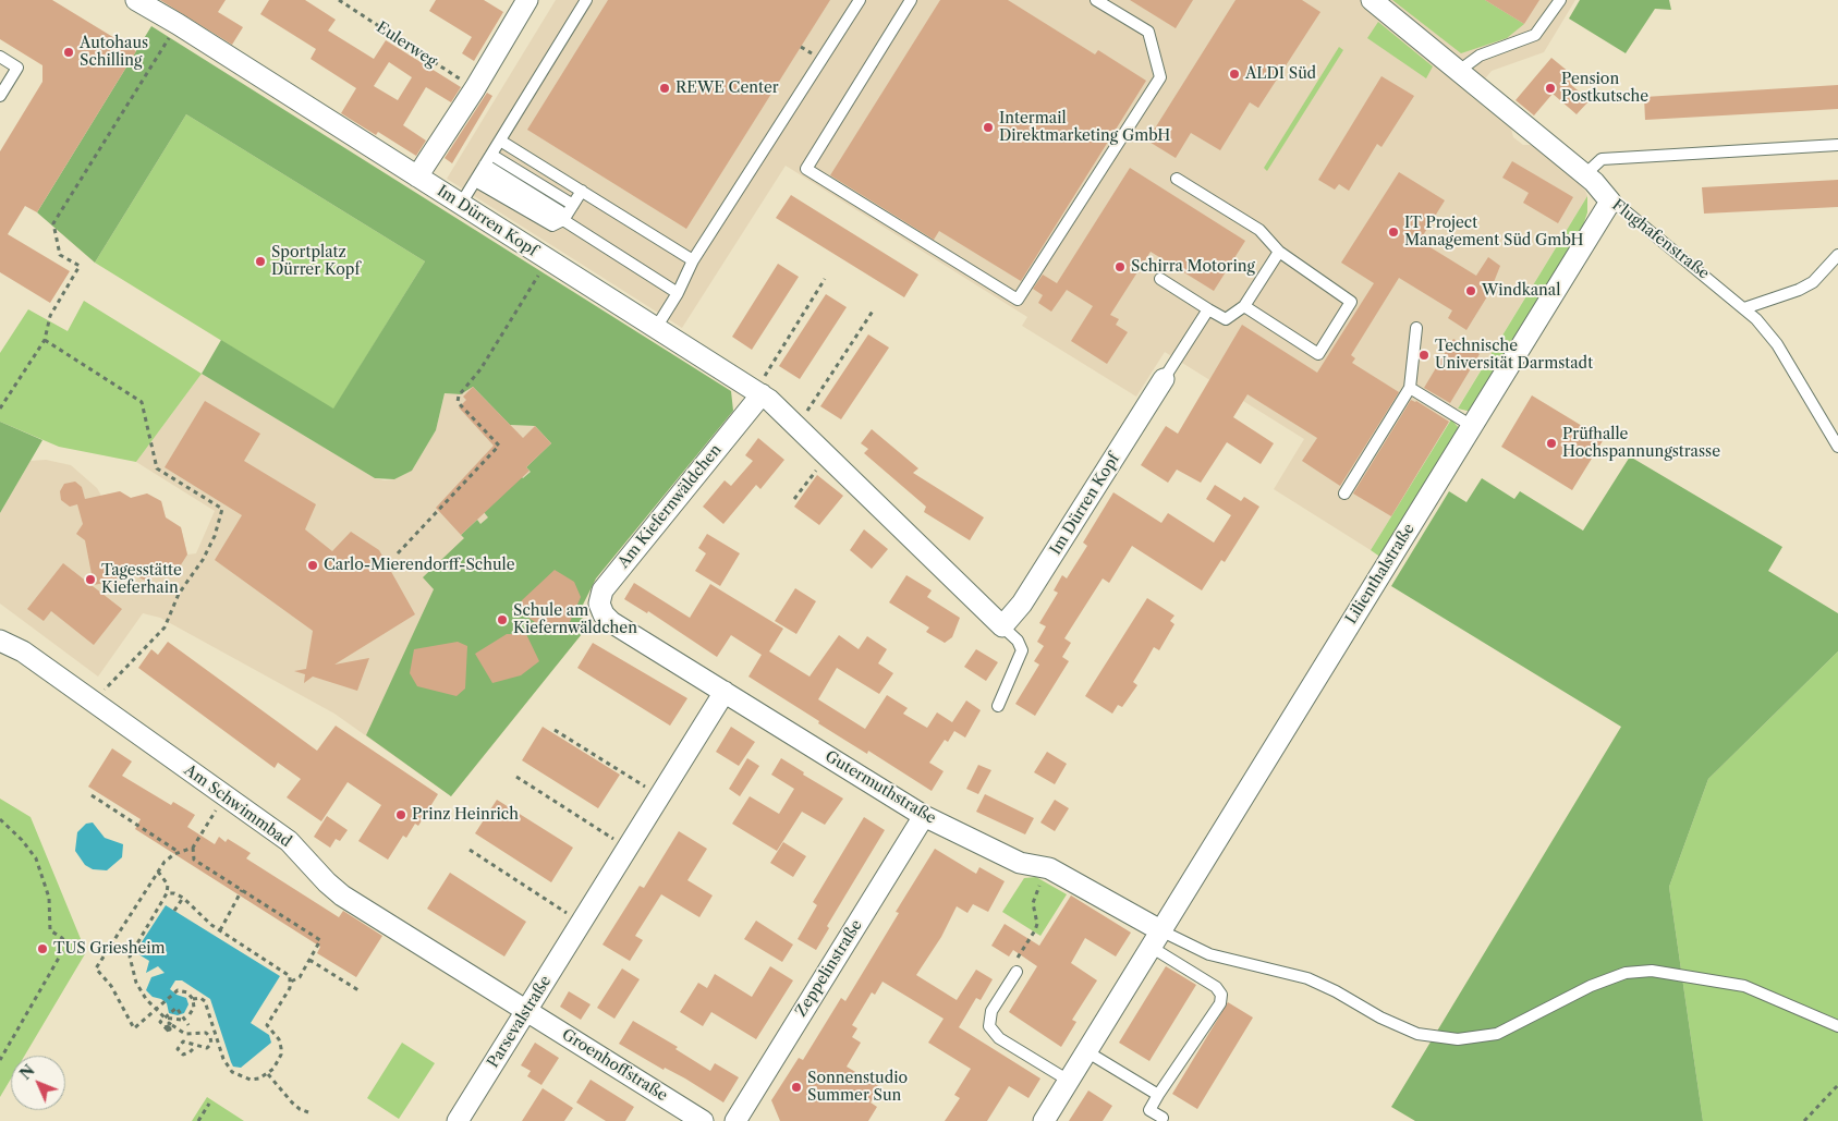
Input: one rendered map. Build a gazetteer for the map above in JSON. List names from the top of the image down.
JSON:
{
  "streets": {
    "street": [
      "Im Dürren Kopf",
      "Flughafenstraße",
      "Am Kiefernwäldchen",
      "Lilienthalstraße",
      "Gutermuthstraße",
      "Am Schwimmbad",
      "Zeppelinstraße",
      "Parsevalstraße",
      "Groenhoffstraße"
    ],
    "path": ["Eulerweg"]
  },
  "crossings": [
    ["Im Dürren Kopf", "Am Kiefernwäldchen"],
    ["Flughafenstraße", "Lilienthalstraße"],
    ["Am Kiefernwäldchen", "Gutermuthstraße"],
    ["Lilienthalstraße", "Gutermuthstraße"],
    ["Gutermuthstraße", "Zeppelinstraße"],
    ["Gutermuthstraße", "Parsevalstraße"],
    ["Am Schwimmbad", "Parsevalstraße"],
    ["Am Schwimmbad", "Groenhoffstraße"],
    ["Parsevalstraße", "Groenhoffstraße"]
  ],
  "places": [
    "Autohaus Schilling",
    "ALDI Süd",
    "REWE Center",
    "Pension Postkutsche",
    "Intermail Direktmarketing GmbH",
    "IT Project Management Süd GmbH",
    "Sportplatz Dürrer Kopf",
    "Schirra Motoring",
    "Windkanal",
    "Technische Universität Darmstadt",
    "Prüfhalle Hochspannungstrasse",
    "Carlo-Mierendorff-Schule",
    "Tagesstätte Kieferhain",
    "Schule am Kiefernwäldchen",
    "Prinz Heinrich",
    "TUS Griesheim",
    "Sonnenstudio Summer Sun"
  ],
  "north": "top left"
}
